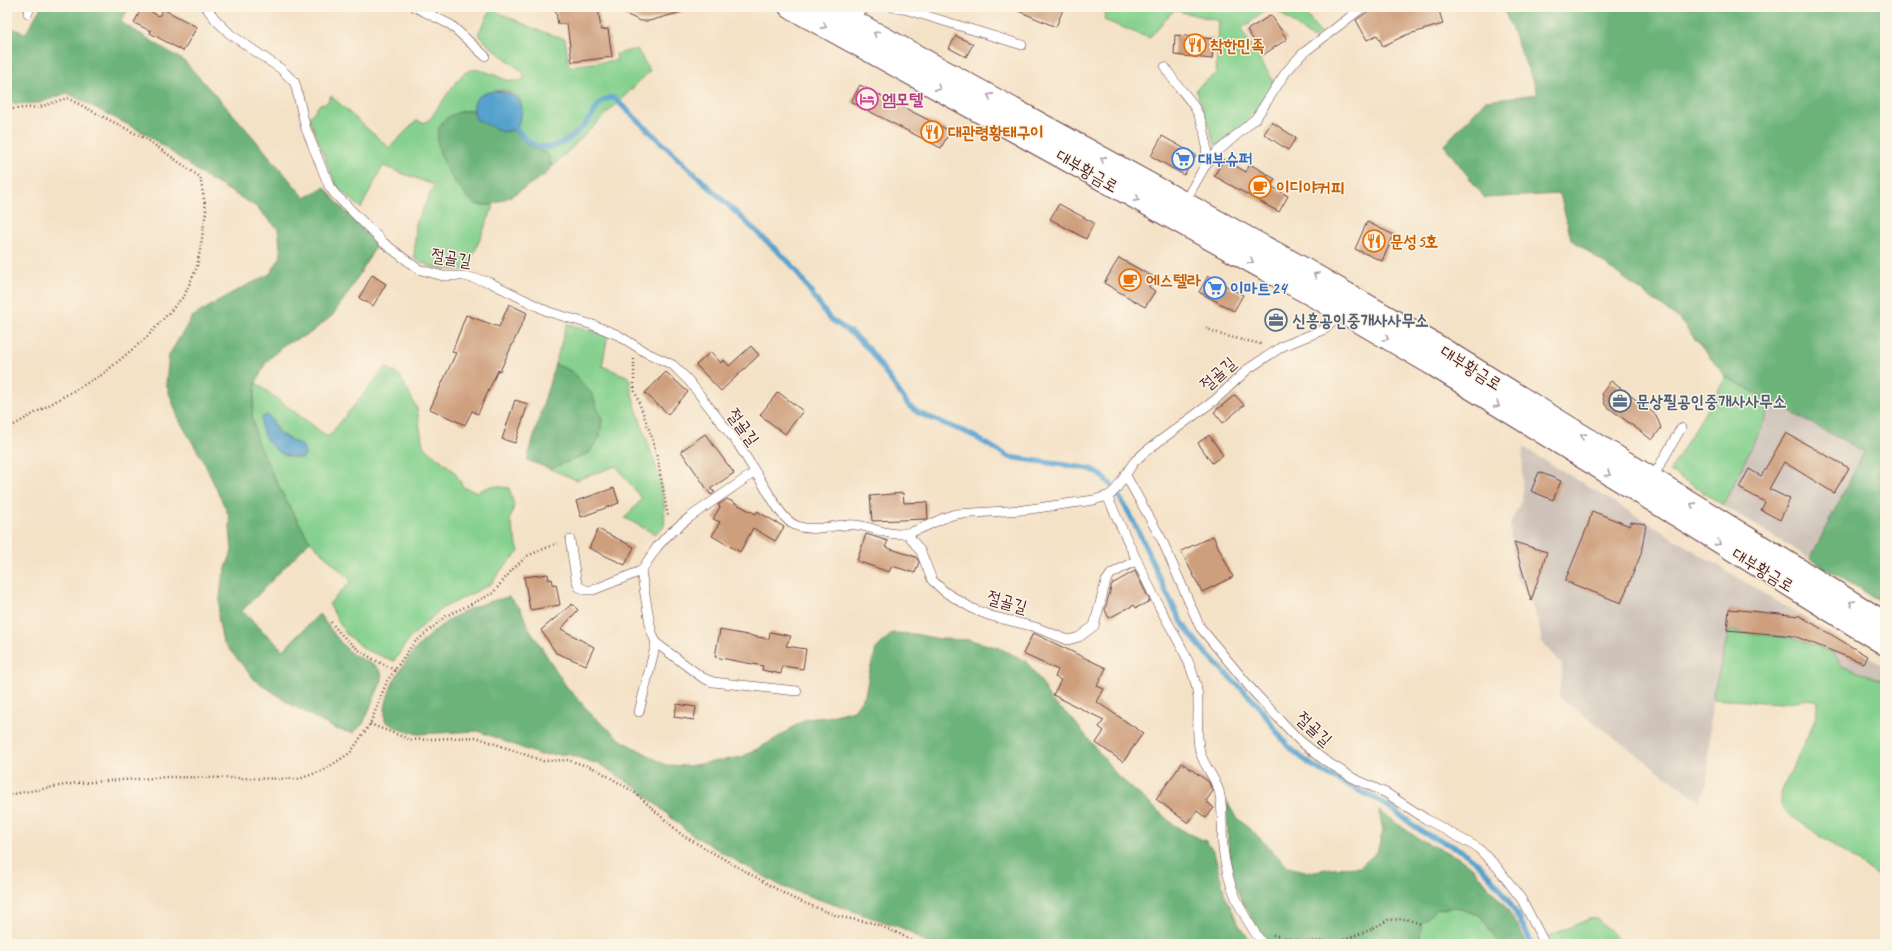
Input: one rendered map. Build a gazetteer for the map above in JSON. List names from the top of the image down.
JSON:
{
  "streets": {
    "main road": ["대부황금로"],
    "lane": ["절골길"]
  },
  "crossings": [
    ["대부황금로", "절골길"]
  ],
  "places": {
    "restaurant": ["착한민족", "대관령황태구이", "문성5호"],
    "hotel": ["엠모텔"],
    "supermarket": ["대부슈퍼", "이마트24"],
    "cafe": ["이디야커피", "에스텔라"],
    "office": ["신흥공인중개사사무소", "문상필공인중개사사무소"]
  }
}
